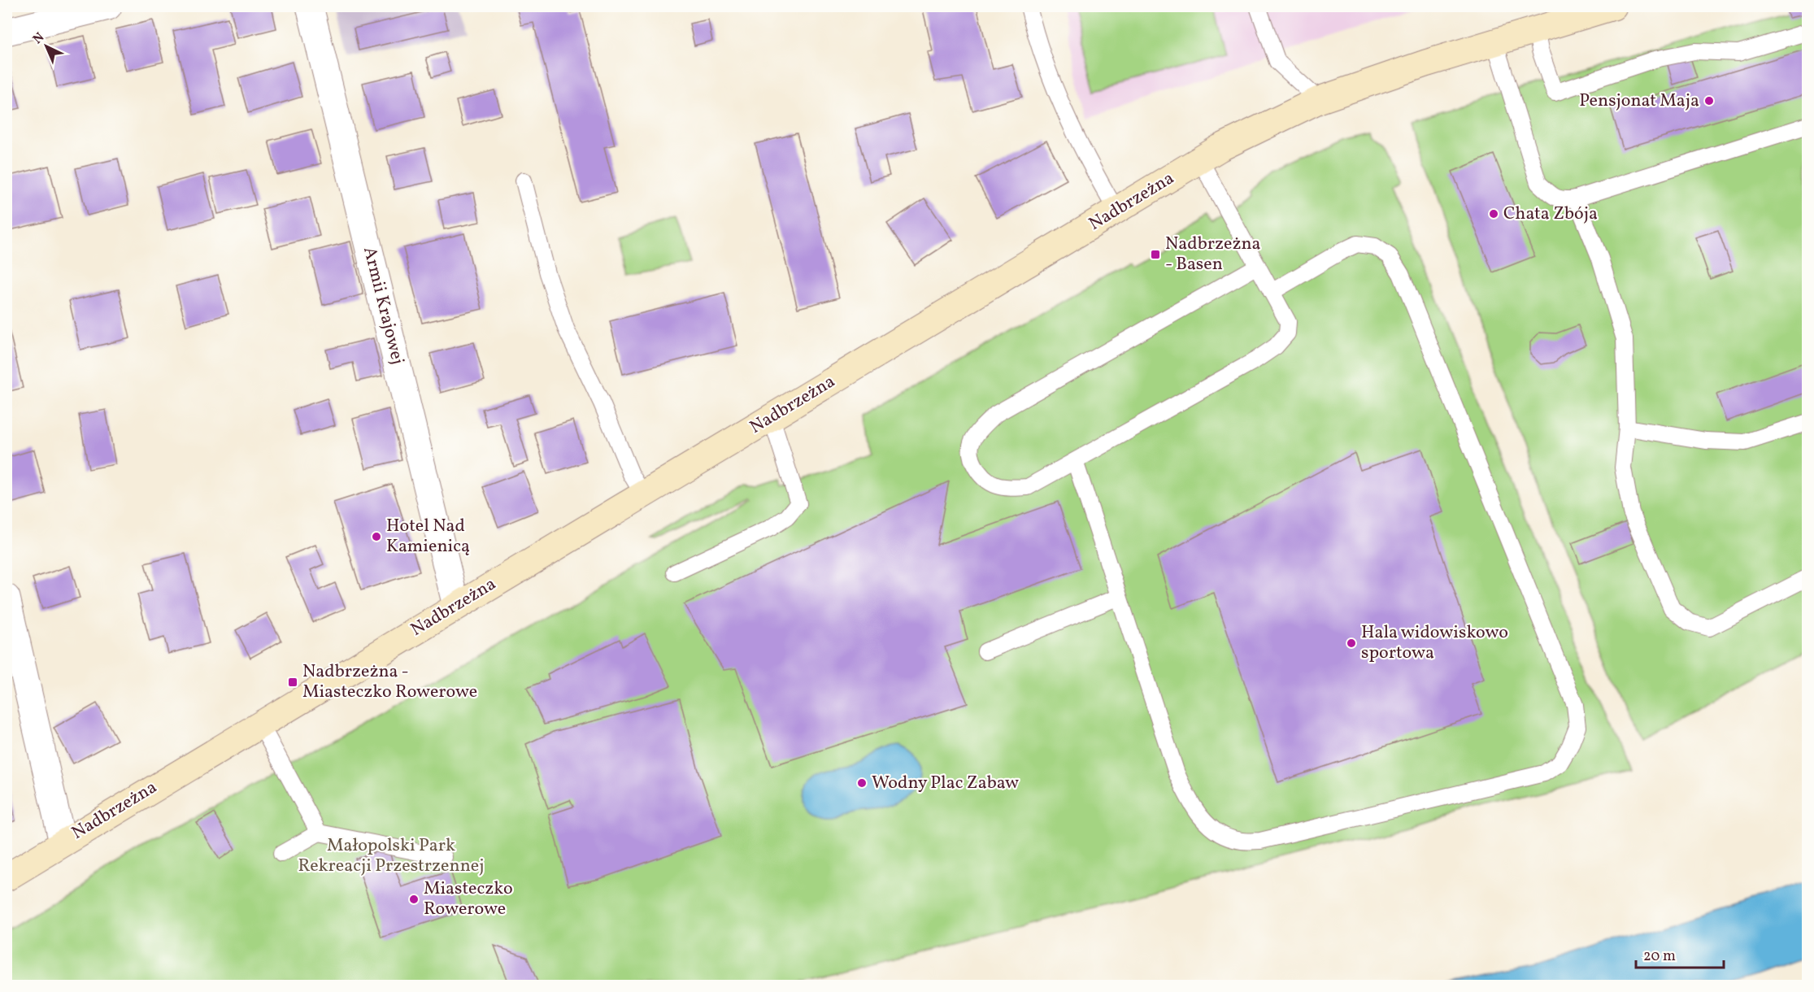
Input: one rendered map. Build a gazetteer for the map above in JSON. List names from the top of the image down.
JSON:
{
  "streets": {
    "street": ["Nadbrzeżna", "Armii Krajowej"]
  },
  "crossings": [
    ["Nadbrzeżna", "Armii Krajowej"]
  ],
  "parks": ["Małopolski Park Rekreacji Przestrzennej"],
  "places": {
    "other": [
      "Pensjonat Maja",
      "Chata Zbója",
      "Hotel Nad Kamienicą",
      "Hala widowiskowo sportowa",
      "Wodny Plac Zabaw",
      "Miasteczko Rowerowe"
    ],
    "transit": ["Nadbrzeżna - Basen", "Nadbrzeżna - Miasteczko Rowerowe"]
  },
  "scale_bar": "20 m",
  "north": "top left"
}
